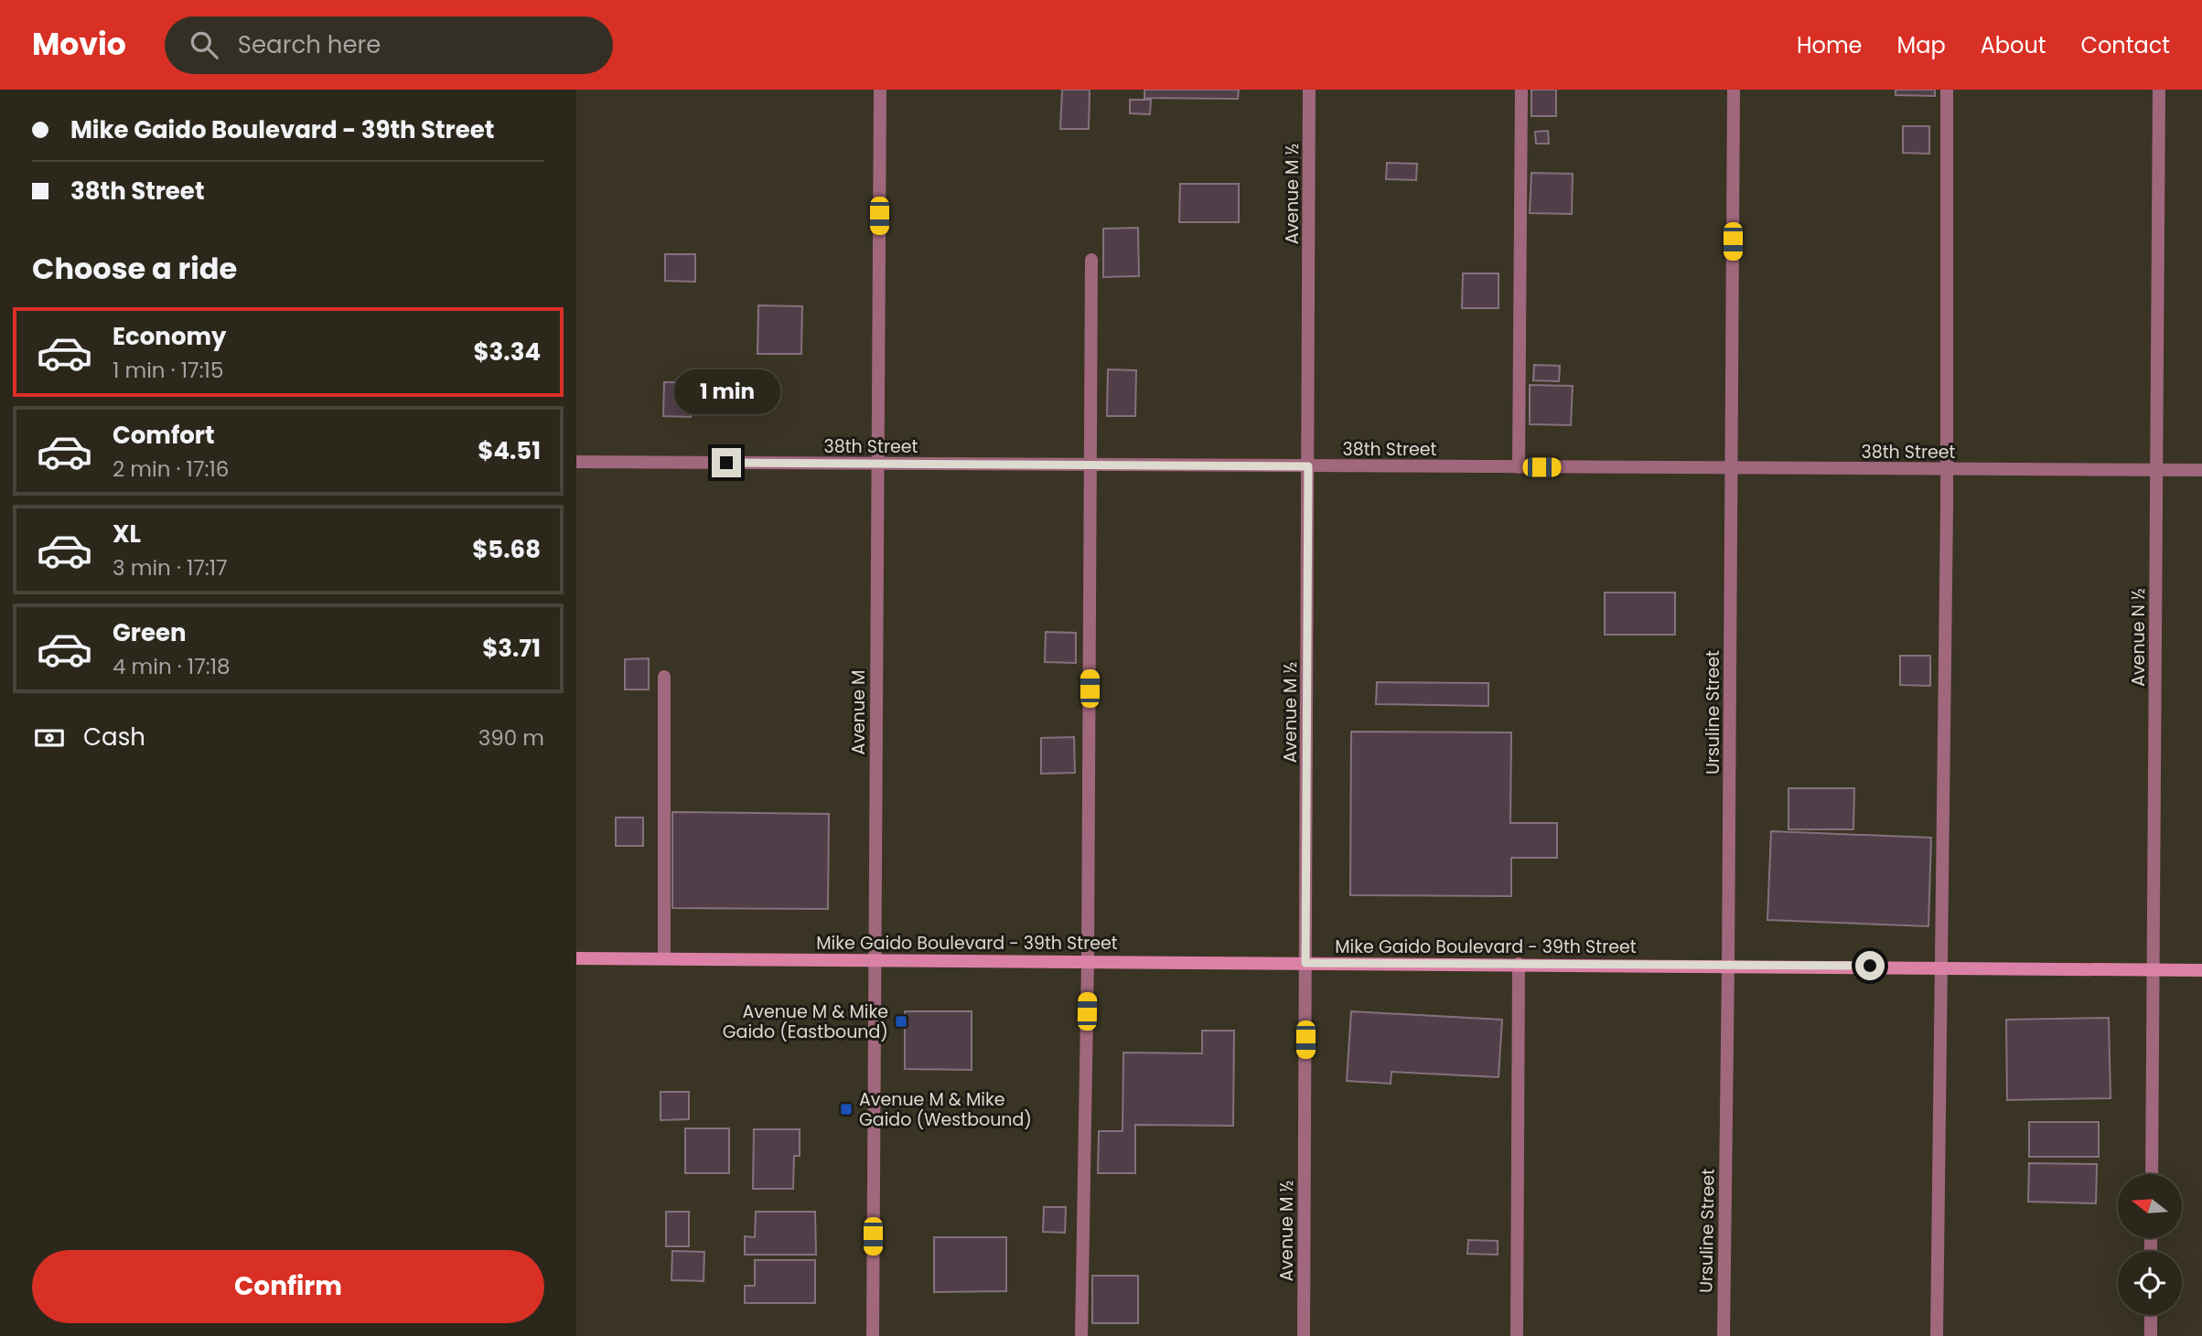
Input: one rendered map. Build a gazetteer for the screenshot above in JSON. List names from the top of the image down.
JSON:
{
  "streets": {
    "main road": ["Mike Gaido Boulevard - 39th Street"],
    "street": [
      "Avenue M ½",
      "38th Street",
      "Avenue N ½",
      "Avenue M",
      "Ursuline Street"
    ]
  },
  "crossings": [
    ["Avenue M ½", "38th Street"],
    ["Avenue M ½", "Mike Gaido Boulevard - 39th Street"],
    ["38th Street", "Avenue N ½"],
    ["38th Street", "Avenue M"],
    ["38th Street", "Ursuline Street"],
    ["Avenue N ½", "Mike Gaido Boulevard - 39th Street"],
    ["Avenue M", "Mike Gaido Boulevard - 39th Street"],
    ["Ursuline Street", "Mike Gaido Boulevard - 39th Street"]
  ],
  "places": {
    "transit": ["Avenue M & Mike Gaido (Eastbound)", "Avenue M & Mike Gaido (Westbound)"]
  },
  "north": "left",
  "page": {
    "header": "Movio",
    "search": "Search here",
    "nav": [
      "Home",
      "Map",
      "About",
      "Contact"
    ],
    "banner": ["Mike Gaido Boulevard - 39th Street", "38th Street"],
    "heading": "Choose a ride",
    "list": [
      {
        "name": "Economy",
        "note": "1 min · 17:15",
        "value": "$3.34"
      },
      {
        "name": "Comfort",
        "note": "2 min · 17:16",
        "value": "$4.51"
      },
      {
        "name": "XL",
        "note": "3 min · 17:17",
        "value": "$5.68"
      },
      {
        "name": "Green",
        "note": "4 min · 17:18",
        "value": "$3.71"
      }
    ],
    "bubble": "1 min",
    "pay": ["Cash", "390 m"],
    "buttons": "Confirm"
  }
}
